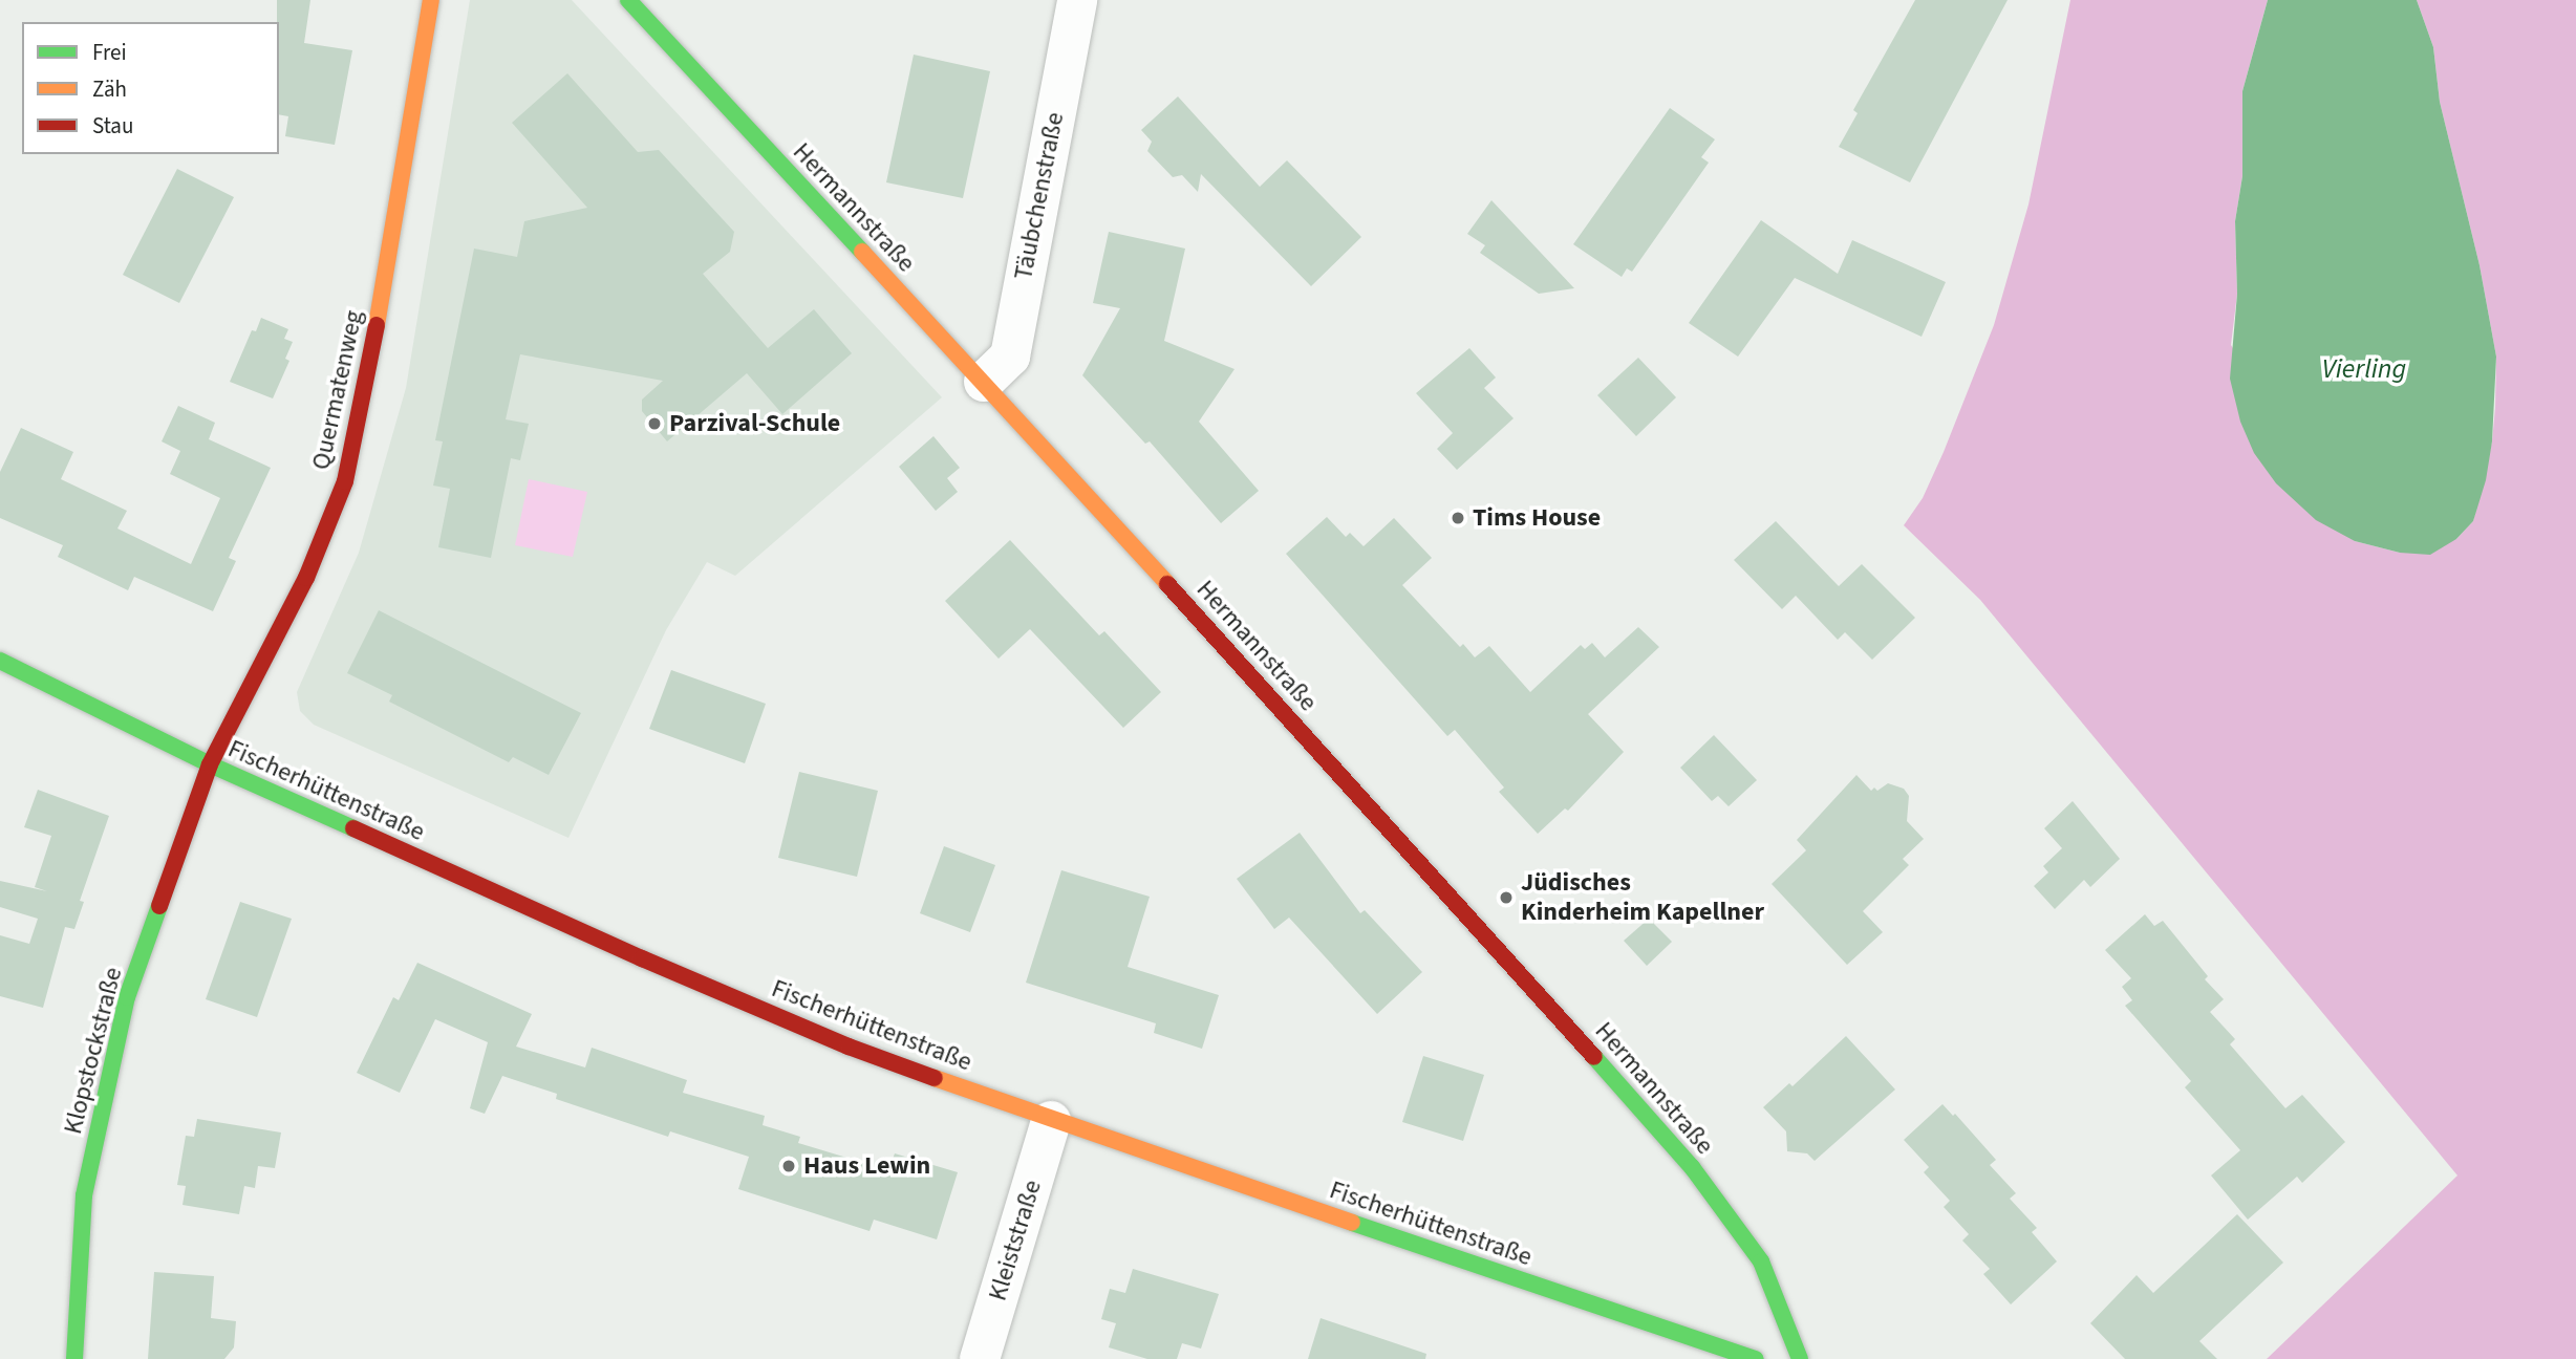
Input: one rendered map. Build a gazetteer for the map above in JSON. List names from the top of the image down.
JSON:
{
  "streets": {
    "street": [
      "Täubchenstraße",
      "Hermannstraße",
      "Quermatenweg",
      "Fischerhüttenstraße",
      "Klopstockstraße",
      "Kleiststraße"
    ]
  },
  "crossings": [
    ["Täubchenstraße", "Hermannstraße"],
    ["Quermatenweg", "Fischerhüttenstraße"],
    ["Quermatenweg", "Klopstockstraße"],
    ["Fischerhüttenstraße", "Klopstockstraße"],
    ["Fischerhüttenstraße", "Kleiststraße"]
  ],
  "water": ["Vierling"],
  "places": [
    "Parzival-Schule",
    "Tims House",
    "Jüdisches Kinderheim Kapellner",
    "Haus Lewin"
  ],
  "legend": ["Frei", "Zäh", "Stau"]
}
